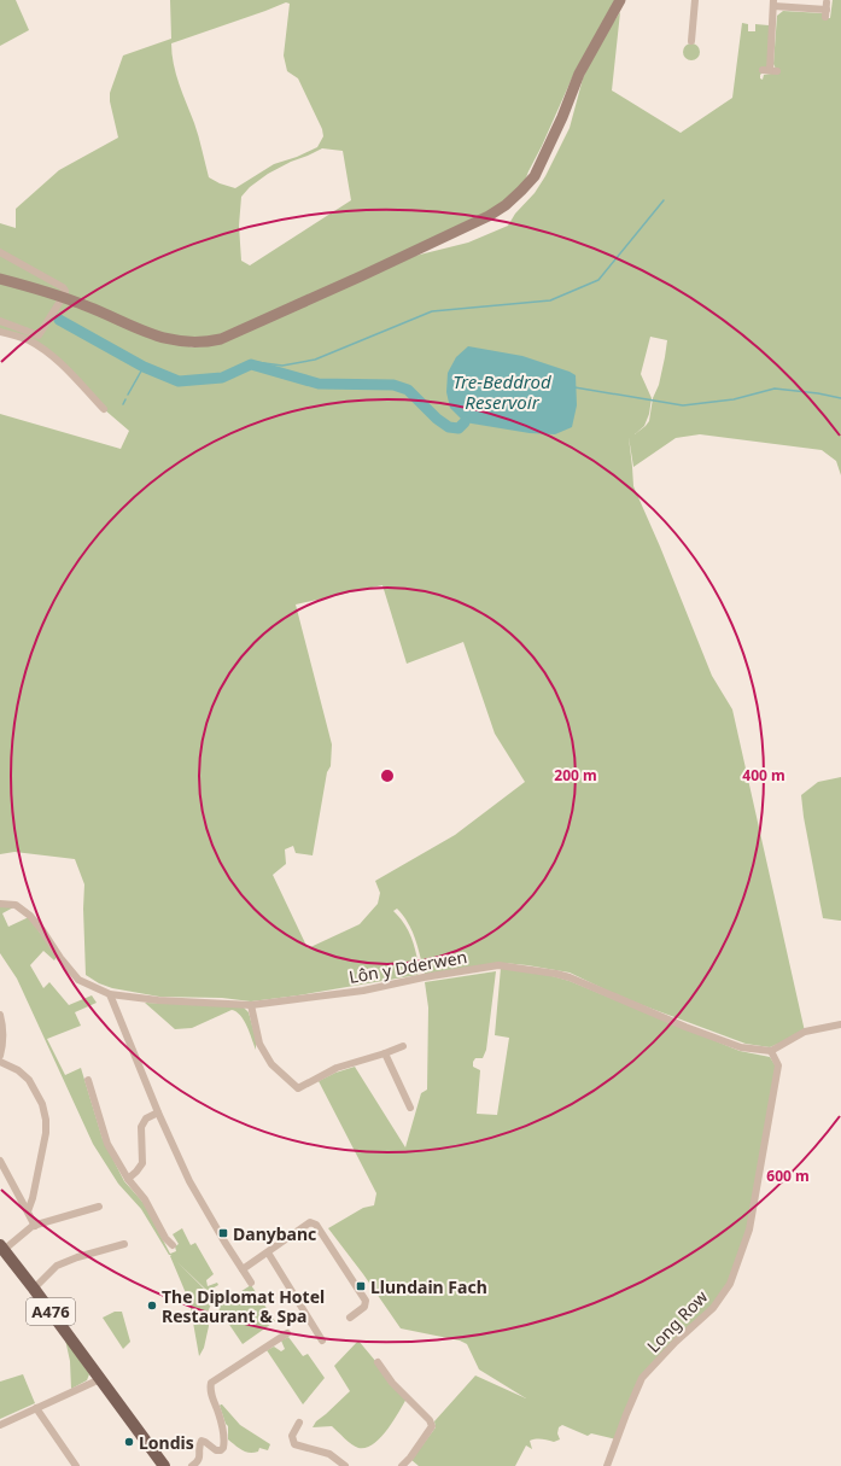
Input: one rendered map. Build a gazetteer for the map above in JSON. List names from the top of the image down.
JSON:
{
  "streets": {
    "main road": ["A476"],
    "street": ["Lôn y Dderwen", "Long Row"]
  },
  "crossings": [
    ["Lôn y Dderwen", "Long Row"]
  ],
  "water": ["Tre-Beddrod Reservoir"],
  "places": {
    "transit": ["Danybanc", "Llundain Fach"],
    "other": ["The Diplomat Hotel Restaurant & Spa", "Londis"]
  },
  "rings": ["200 m", "400 m", "600 m"]
}
